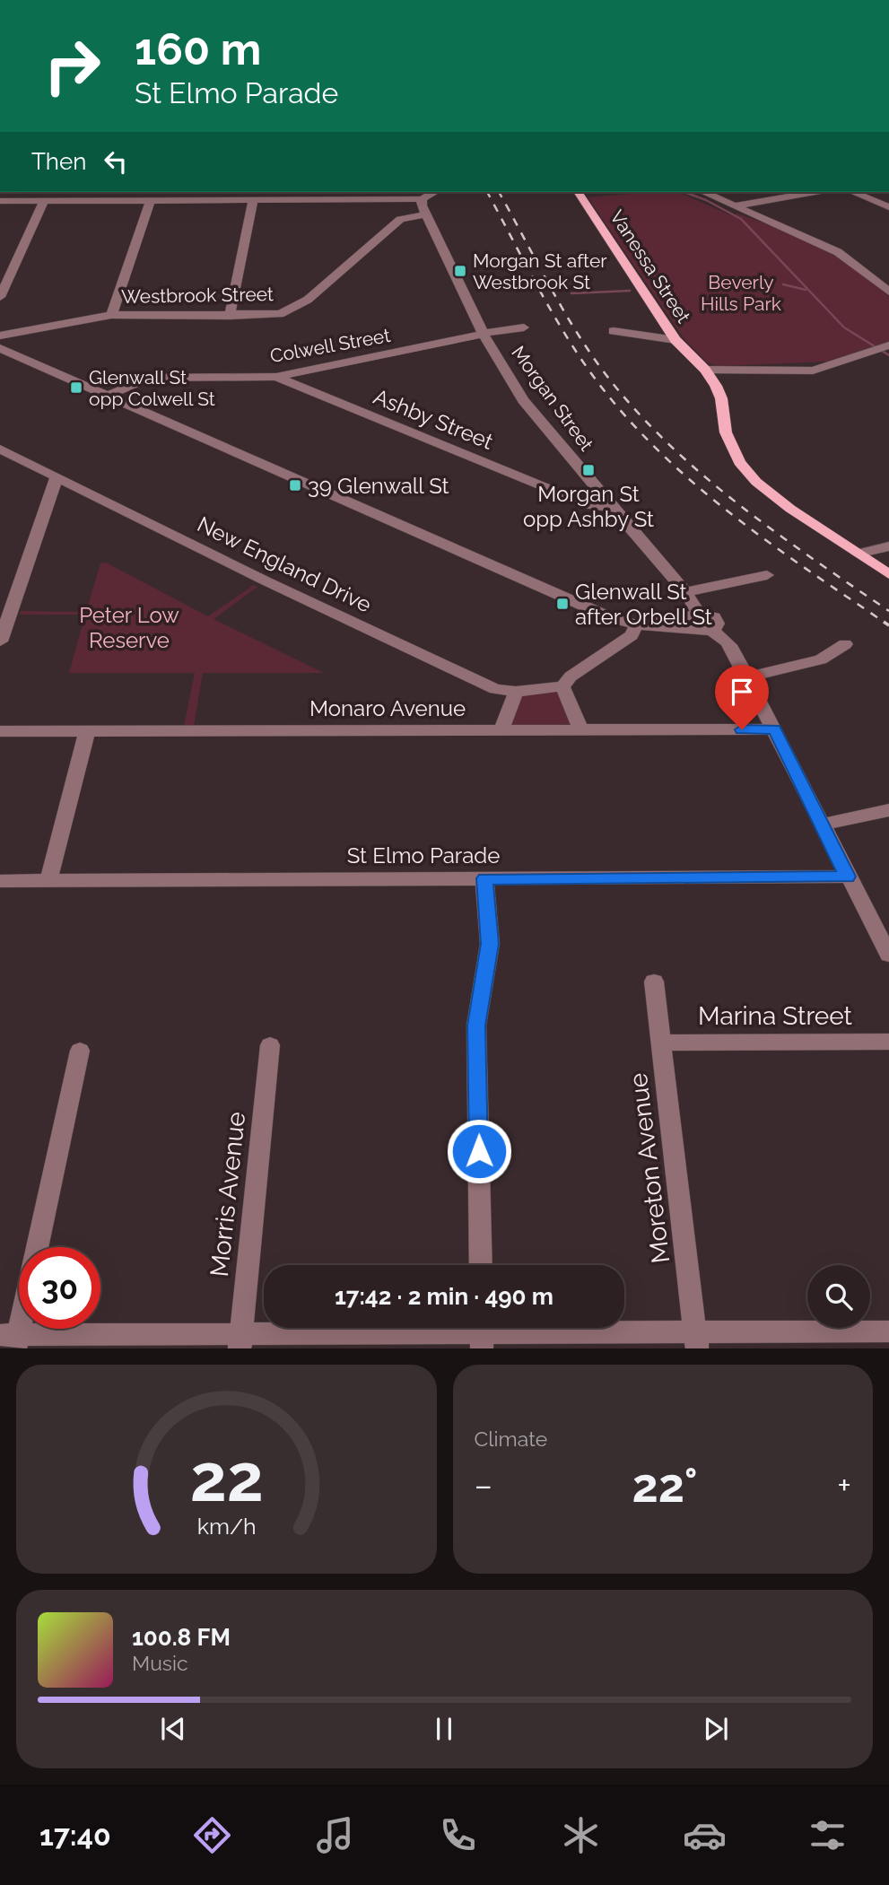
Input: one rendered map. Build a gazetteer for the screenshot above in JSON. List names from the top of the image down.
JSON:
{
  "streets": {
    "main road": ["Vanessa Street"],
    "street": [
      "Westbrook Street",
      "Colwell Street",
      "Morgan Street",
      "Ashby Street",
      "New England Drive",
      "Monaro Avenue",
      "St Elmo Parade",
      "Marina Street",
      "Moreton Avenue",
      "Morris Avenue"
    ]
  },
  "crossings": [
    ["Westbrook Street", "Morgan Street"],
    ["Colwell Street", "Morgan Street"],
    ["Colwell Street", "Ashby Street"],
    ["Morgan Street", "Ashby Street"],
    ["Morgan Street", "Monaro Avenue"],
    ["Morgan Street", "St Elmo Parade"],
    ["Marina Street", "Moreton Avenue"]
  ],
  "parks": ["Beverly Hills Park", "Peter Low Reserve"],
  "places": {
    "transit": [
      "Morgan St after Westbrook St",
      "Glenwall St opp Colwell St",
      "Morgan St opp Ashby St",
      "39 Glenwall St",
      "Glenwall St after Orbell St"
    ]
  },
  "page": {
    "turn": ["160 m", "St Elmo Parade"],
    "then": "Then",
    "limit": "30",
    "trip": "17:42 · 2 min · 490 m",
    "tile": "Climate",
    "heat": ["−", "22°", "+"],
    "song": ["100.8 FM", "Music"],
    "tabs": "17:40",
    "gauge": ["22", "km/h"]
  }
}
